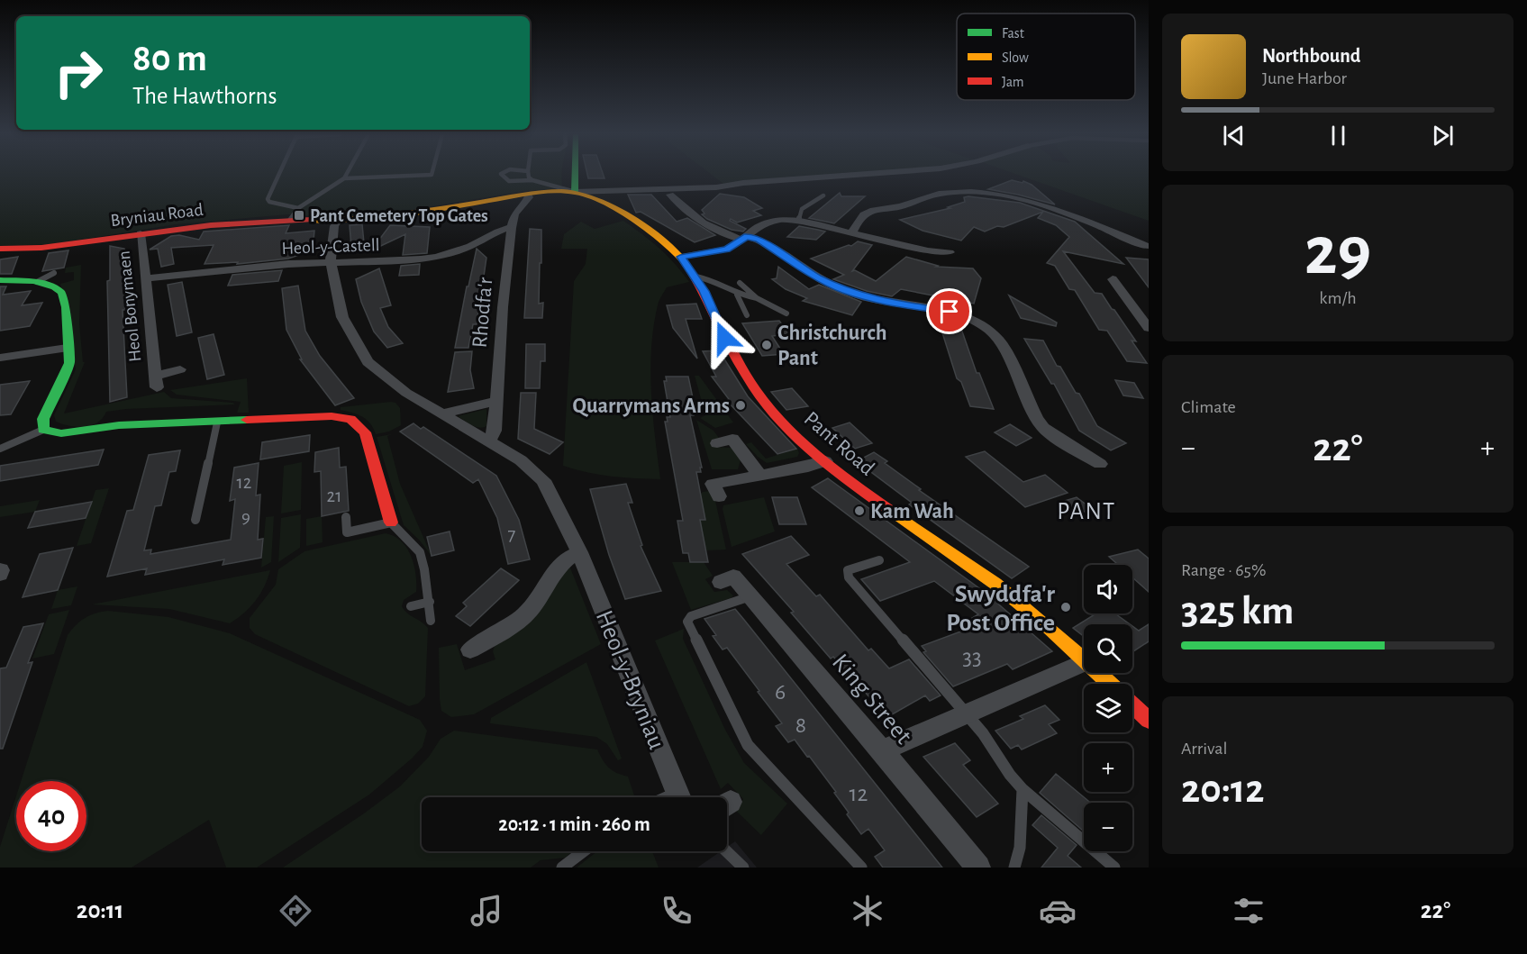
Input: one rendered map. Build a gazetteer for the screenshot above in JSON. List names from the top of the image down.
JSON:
{
  "streets": {
    "street": [
      "Bryniau Road",
      "Heol-y-Castell",
      "Heol Bonymaen",
      "Rhodfa'r",
      "Pant Road",
      "Heol-y-Bryniau",
      "King Street"
    ]
  },
  "crossings": [
    ["Bryniau Road", "Heol Bonymaen"],
    ["Bryniau Road", "Rhodfa'r"],
    ["Bryniau Road", "Pant Road"],
    ["Bryniau Road", "Heol-y-Bryniau"],
    ["Heol-y-Castell", "Heol Bonymaen"],
    ["Heol-y-Castell", "Rhodfa'r"],
    ["Heol-y-Castell", "Heol-y-Bryniau"],
    ["Rhodfa'r", "Heol-y-Bryniau"]
  ],
  "districts": ["PANT"],
  "places": {
    "transit": ["Pant Cemetery Top Gates"],
    "other": [
      "Christchurch Pant",
      "Quarrymans Arms",
      "Kam Wah",
      "Swyddfa'r Post Office"
    ]
  },
  "house_numbers": [
    "12",
    "21",
    "9",
    "7",
    "33",
    "6",
    "8",
    "12"
  ],
  "legend": ["Fast", "Slow", "Jam"],
  "page": {
    "turn": ["80 m", "The Hawthorns"],
    "song": ["Northbound", "June Harbor"],
    "tile": [
      ["29", "km/h"],
      "Climate",
      ["Range · 65%", "325 km"],
      ["Arrival", "20:12"]
    ],
    "heat": ["−", "22°", "+"],
    "map_buttons": ["+", "−"],
    "limit": "40",
    "trip": "20:12 · 1 min · 260 m",
    "tabs": ["20:11", "22°"]
  }
}
